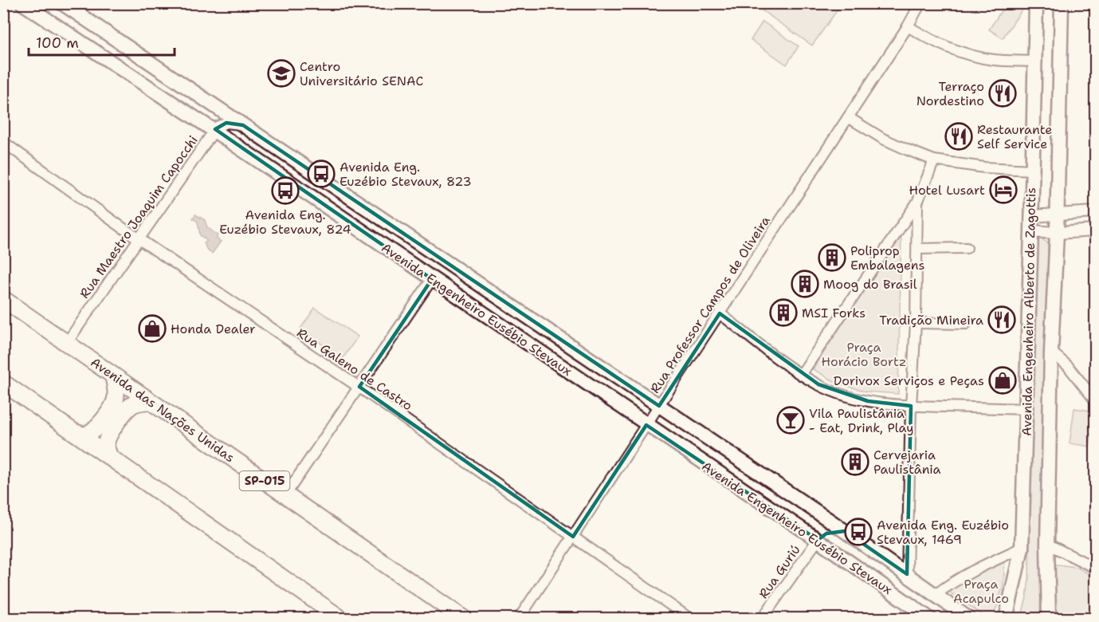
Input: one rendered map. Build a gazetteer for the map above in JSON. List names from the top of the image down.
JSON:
{
  "streets": {
    "highway": ["Avenida das Nações Unidas", "SP-015"],
    "main road": ["Avenida Engenheiro Eusébio Stevaux", "Avenida Engenheiro Alberto de Zagottis"],
    "street": [
      "Rua Maestro Joaquim Capocchi",
      "Rua Professor Campos de Oliveira",
      "Rua Galeno de Castro",
      "Rua Guriú"
    ]
  },
  "crossings": [
    ["Rua Maestro Joaquim Capocchi", "Avenida Engenheiro Eusébio Stevaux"],
    ["Rua Maestro Joaquim Capocchi", "Rua Galeno de Castro"],
    ["Rua Maestro Joaquim Capocchi", "Avenida das Nações Unidas"],
    ["Rua Professor Campos de Oliveira", "Avenida Engenheiro Eusébio Stevaux"],
    ["Rua Professor Campos de Oliveira", "Rua Galeno de Castro"],
    ["Avenida Engenheiro Eusébio Stevaux", "Rua Guriú"]
  ],
  "parks": ["Praça Horácio Bortz", "Praça Acapulco"],
  "places": {
    "school or university": ["Centro Universitário SENAC"],
    "restaurant": ["Terraço Nordestino", "Restaurante Self Service", "Tradição Mineira"],
    "bus stop": ["Avenida Eng. Euzébio Stevaux, 823", "Avenida Eng. Euzébio Stevaux, 824", "Avenida Eng. Euzébio Stevaux, 1469"],
    "hotel": ["Hotel Lusart"],
    "building": [
      "Poliprop Embalagens",
      "Moog do Brasil",
      "MSI Forks",
      "Cervejaria Paulistânia"
    ],
    "shop": ["Honda Dealer", "Dorivox Serviços e Peças"],
    "bar": ["Vila Paulistânia - Eat, Drink, Play"]
  },
  "scale_bar": "100 m"
}
